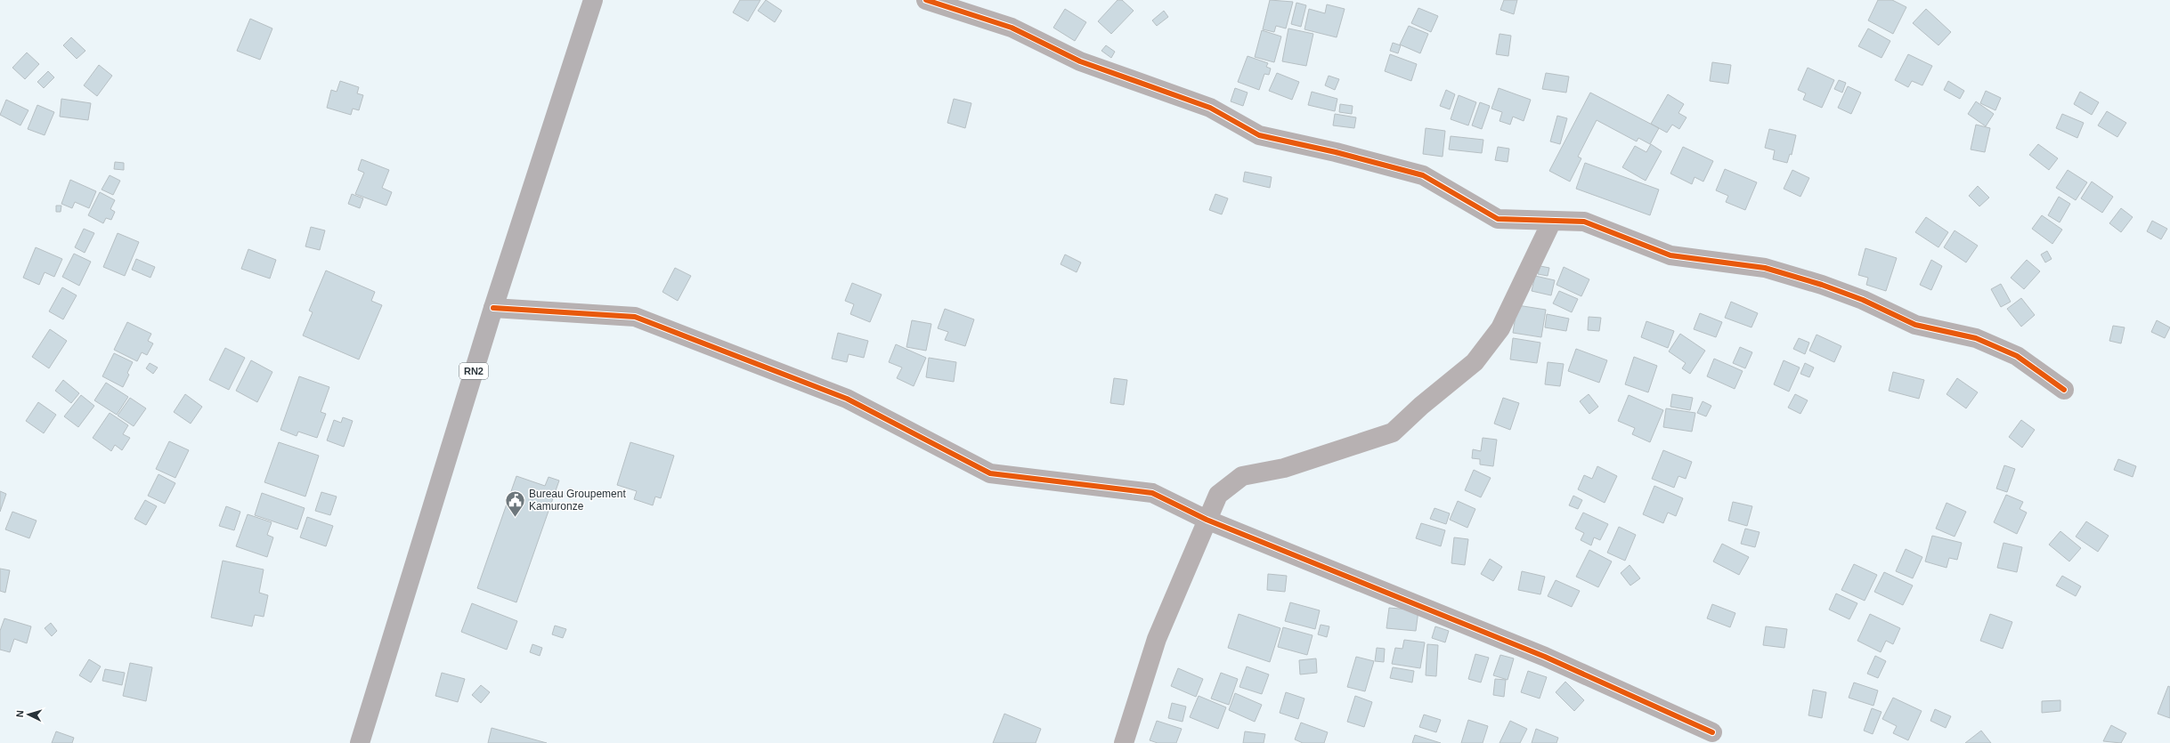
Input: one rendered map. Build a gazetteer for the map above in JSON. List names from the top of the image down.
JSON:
{
  "streets": {
    "highway": ["RN2"]
  },
  "places": {
    "public building": ["Bureau Groupement Kamuronze"]
  },
  "north": "left"
}
